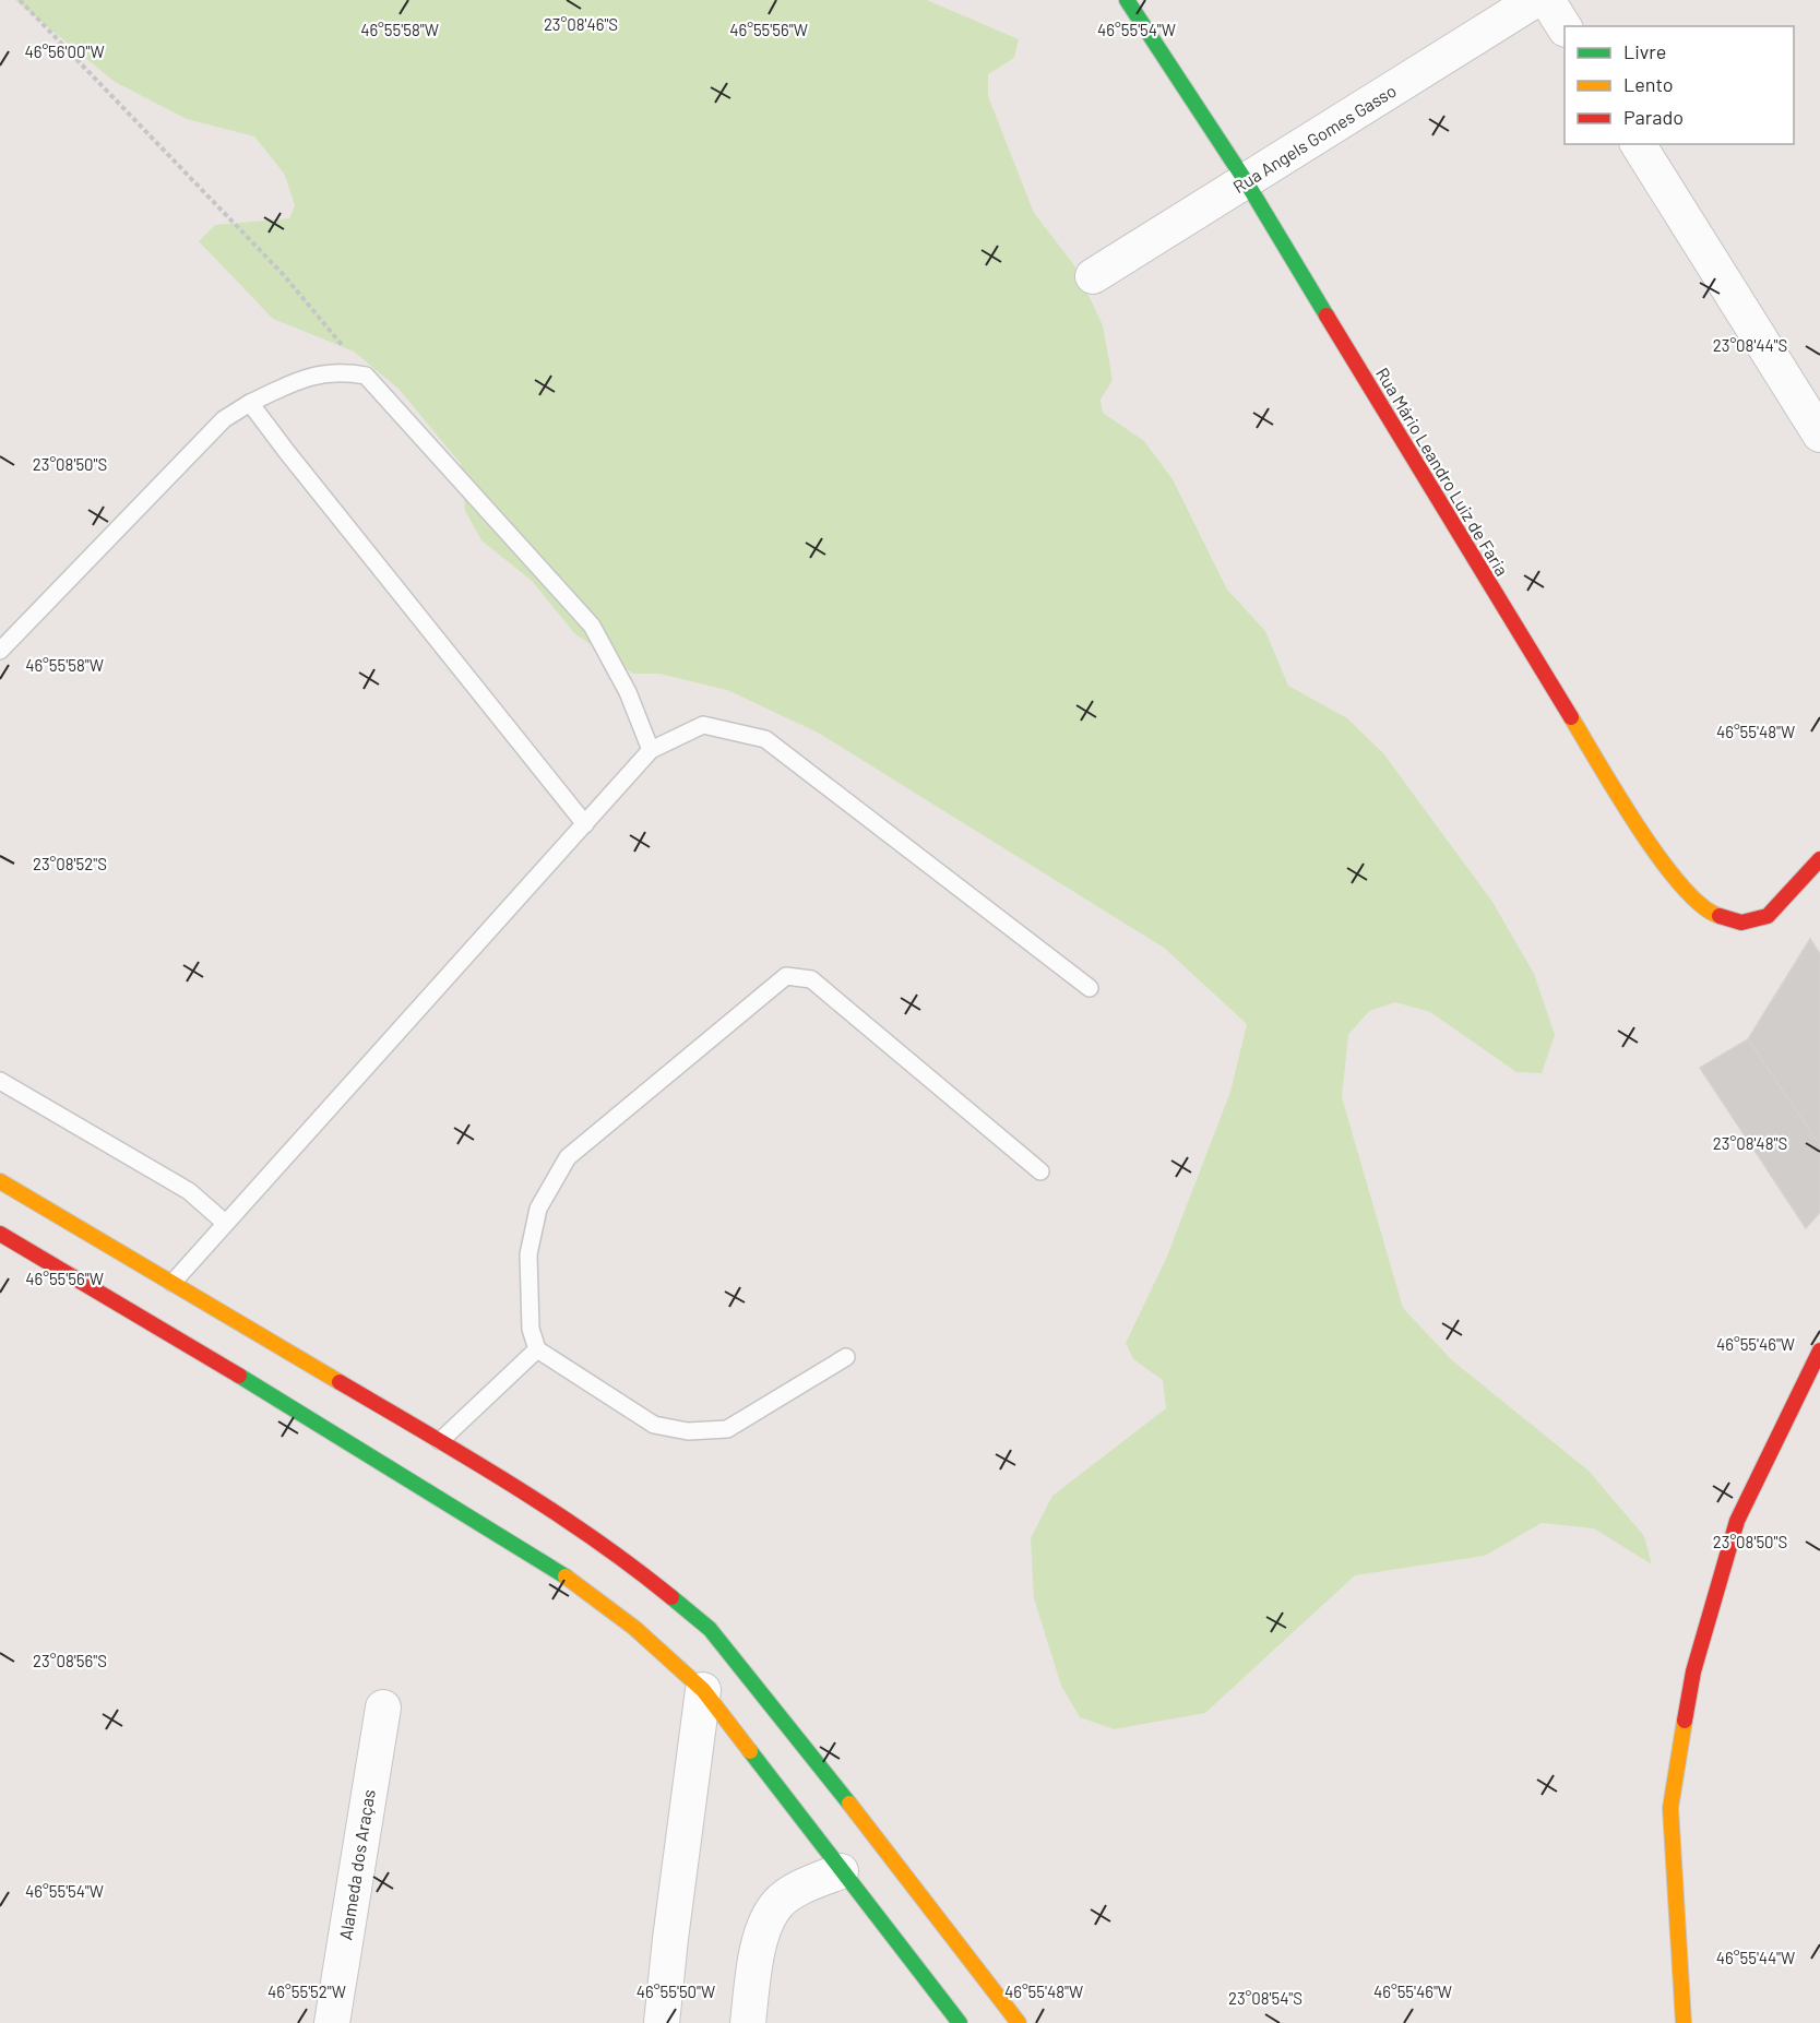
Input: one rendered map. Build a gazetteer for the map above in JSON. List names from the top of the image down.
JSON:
{
  "streets": {
    "main road": ["Rua Mário Leandro Luiz de Faria"],
    "street": ["Rua Angels Gomes Gasso", "Alameda dos Araças"]
  },
  "crossings": [
    ["Rua Angels Gomes Gasso", "Rua Mário Leandro Luiz de Faria"]
  ],
  "legend": ["Livre", "Lento", "Parado"],
  "coordinates": [
    "23°08'46\"S",
    "46°55'58\"W",
    "46°55'56\"W",
    "46°55'54\"W",
    "46°56'00\"W",
    "23°08'44\"S",
    "23°08'50\"S",
    "46°55'48\"W",
    "23°08'52\"S",
    "23°08'48\"S",
    "46°55'46\"W",
    "23°08'56\"S",
    "46°55'44\"W",
    "46°55'52\"W",
    "46°55'50\"W",
    "23°08'54\"S"
  ]
}
